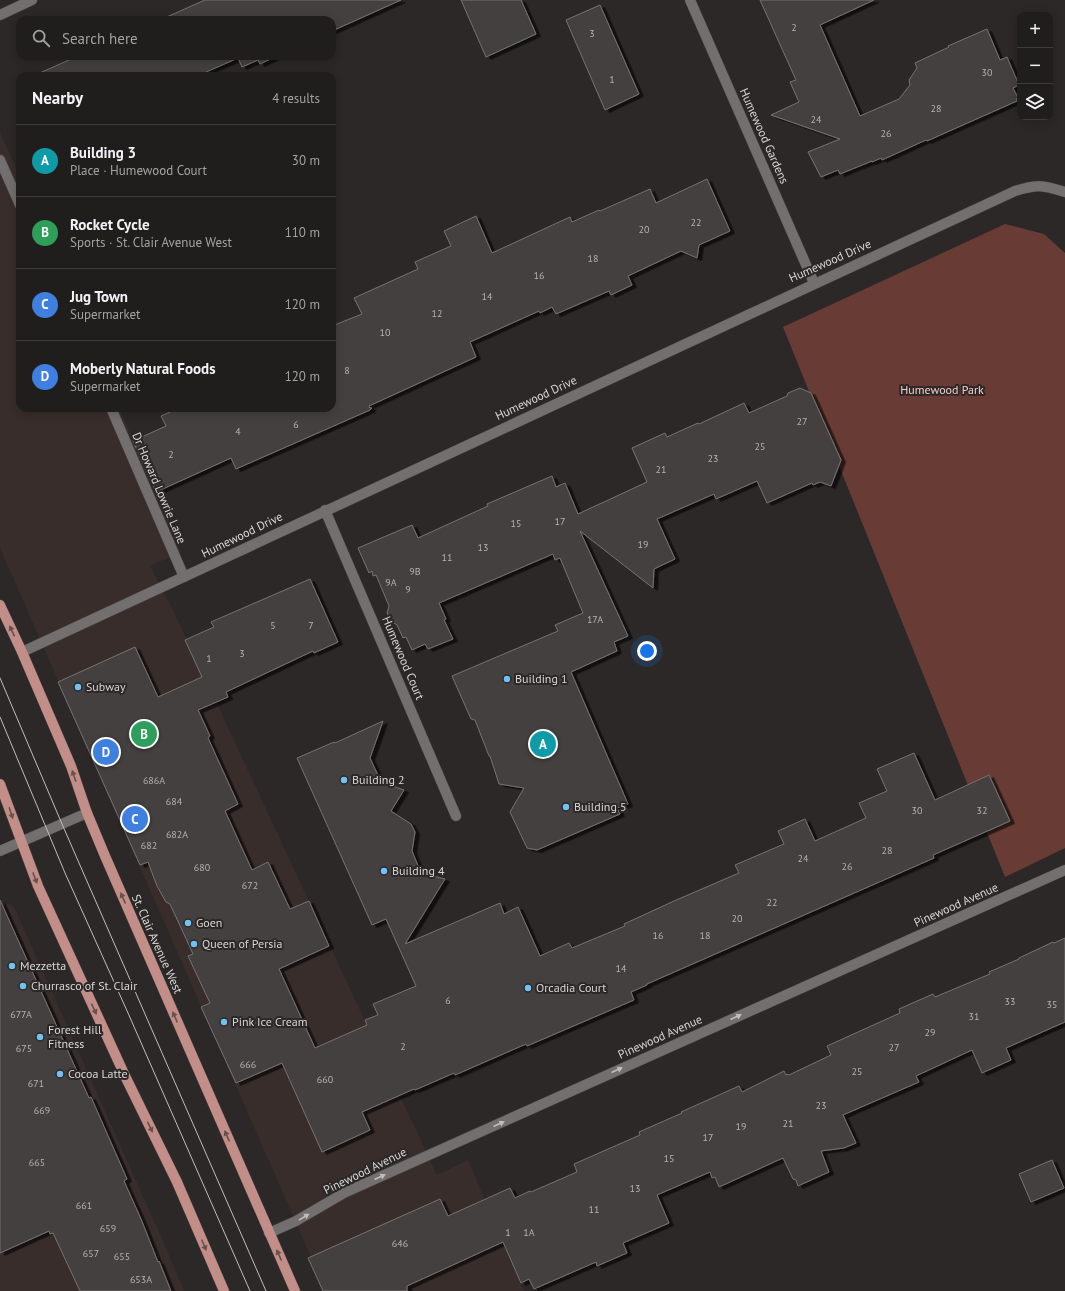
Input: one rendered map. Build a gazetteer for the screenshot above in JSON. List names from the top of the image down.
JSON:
{
  "streets": {
    "main road": ["St. Clair Avenue West"],
    "street": [
      "Humewood Gardens",
      "Humewood Drive",
      "Dr Howard Lowrie Lane",
      "Humewood Court",
      "Pinewood Avenue"
    ]
  },
  "crossings": [
    ["Humewood Gardens", "Humewood Drive"],
    ["Humewood Drive", "Dr Howard Lowrie Lane"],
    ["Humewood Drive", "Humewood Court"],
    ["Humewood Drive", "St. Clair Avenue West"],
    ["Pinewood Avenue", "St. Clair Avenue West"]
  ],
  "one_way": ["Pinewood Avenue"],
  "parks": ["Humewood Park"],
  "places": [
    "Building 1",
    "Subway",
    "Building 2",
    "Building 5",
    "Building 4",
    "Goen",
    "Queen of Persia",
    "Mezzetta",
    "Churrasco of St. Clair",
    "Orcadia Court",
    "Pink Ice Cream",
    "Forest Hill Fitness",
    "Cocoa Latte"
  ],
  "house_numbers": [
    "2",
    "3",
    "30",
    "1",
    "28",
    "24",
    "26",
    "22",
    "20",
    "18",
    "16",
    "14",
    "12",
    "10",
    "8",
    "27",
    "6",
    "4",
    "25",
    "2",
    "23",
    "21",
    "17",
    "15",
    "19",
    "13",
    "11",
    "9B",
    "9A",
    "9",
    "17A",
    "5",
    "7",
    "3",
    "1",
    "686A",
    "684",
    "30",
    "32",
    "682A",
    "682",
    "28",
    "24",
    "26",
    "680",
    "672",
    "22",
    "20",
    "16",
    "18",
    "14",
    "6",
    "33",
    "35",
    "677A",
    "31",
    "29",
    "2",
    "27",
    "675",
    "666",
    "25",
    "660",
    "671",
    "23",
    "669",
    "21",
    "19",
    "17",
    "15",
    "665",
    "13",
    "661",
    "11",
    "659",
    "1",
    "1A",
    "646",
    "657",
    "655",
    "653A"
  ],
  "page": {
    "map_buttons": ["+", "−"],
    "search": "Search here",
    "heading": ["Nearby", "4 results"],
    "list": [
      {
        "mark": "A",
        "name": "Building 3",
        "note": "Place · Humewood Court",
        "value": "30 m"
      },
      {
        "mark": "B",
        "name": "Rocket Cycle",
        "note": "Sports · St. Clair Avenue West",
        "value": "110 m"
      },
      {
        "mark": "C",
        "name": "Jug Town",
        "note": "Supermarket",
        "value": "120 m"
      },
      {
        "mark": "D",
        "name": "Moberly Natural Foods",
        "note": "Supermarket",
        "value": "120 m"
      }
    ],
    "pins": [
      "B",
      "A",
      "D",
      "C"
    ]
  }
}
